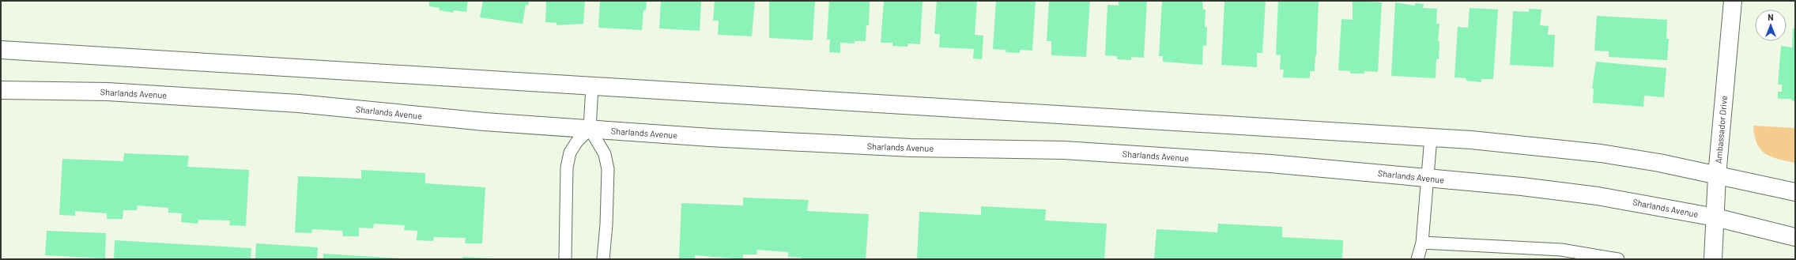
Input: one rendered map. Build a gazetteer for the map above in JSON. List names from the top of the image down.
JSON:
{
  "streets": {
    "main road": ["Sharlands Avenue", "Ambassador Drive"]
  },
  "crossings": [
    ["Sharlands Avenue", "Ambassador Drive"]
  ],
  "north": "top"
}
